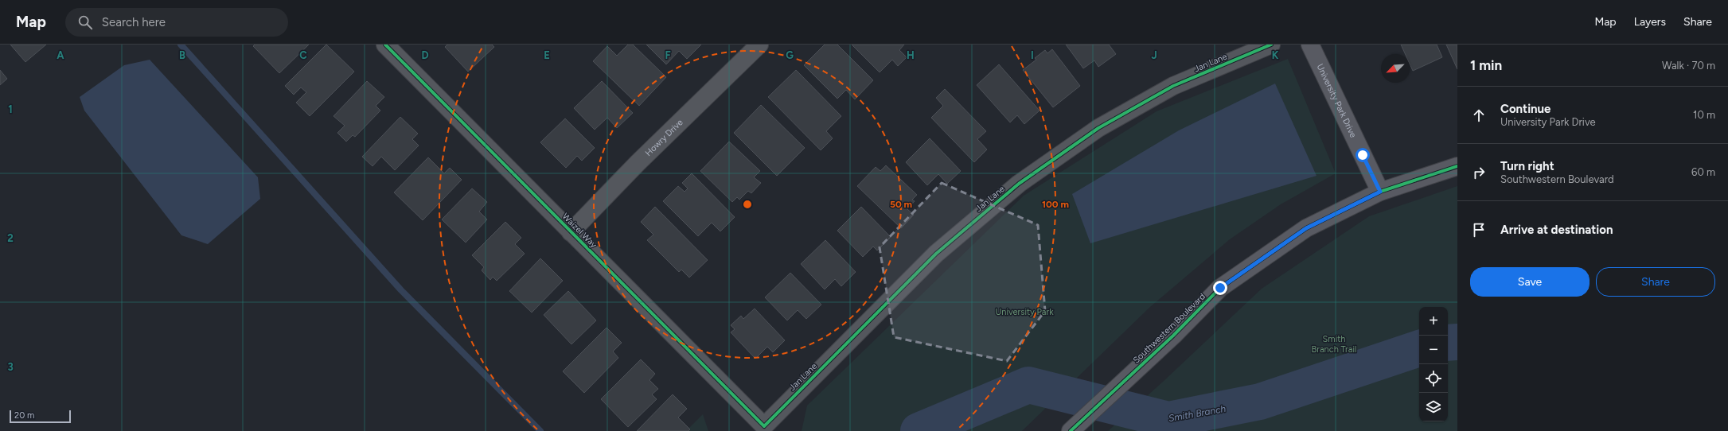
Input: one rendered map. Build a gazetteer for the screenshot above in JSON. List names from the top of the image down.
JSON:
{
  "streets": {
    "street": [
      "Jan Lane",
      "University Park Drive",
      "Howry Drive",
      "Waizel Way",
      "Southwestern Boulevard"
    ]
  },
  "crossings": [
    ["Jan Lane", "Waizel Way"],
    ["University Park Drive", "Southwestern Boulevard"],
    ["Howry Drive", "Waizel Way"]
  ],
  "water": ["Smith Branch"],
  "parks": ["University Park", "Smith Branch Trail"],
  "scale_bar": "20 m",
  "north": "bottom left",
  "page": {
    "header": "Map",
    "search": "Search here",
    "nav": ["Map", "Layers", "Share"],
    "heading": ["1 min", "Walk · 70 m"],
    "list": [
      ["Continue", "University Park Drive", "10 m"],
      ["Turn right", "Southwestern Boulevard", "60 m"],
      "Arrive at destination"
    ],
    "buttons": ["Save", "Share"],
    "map_buttons": ["+", "−"],
    "scale": "20 m"
  },
  "grid": {
    "columns": [
      "A",
      "B",
      "C",
      "D",
      "E",
      "F",
      "G",
      "H",
      "I",
      "J",
      "K"
    ],
    "rows": ["1", "2", "3"]
  },
  "rings": ["50 m", "100 m"]
}
